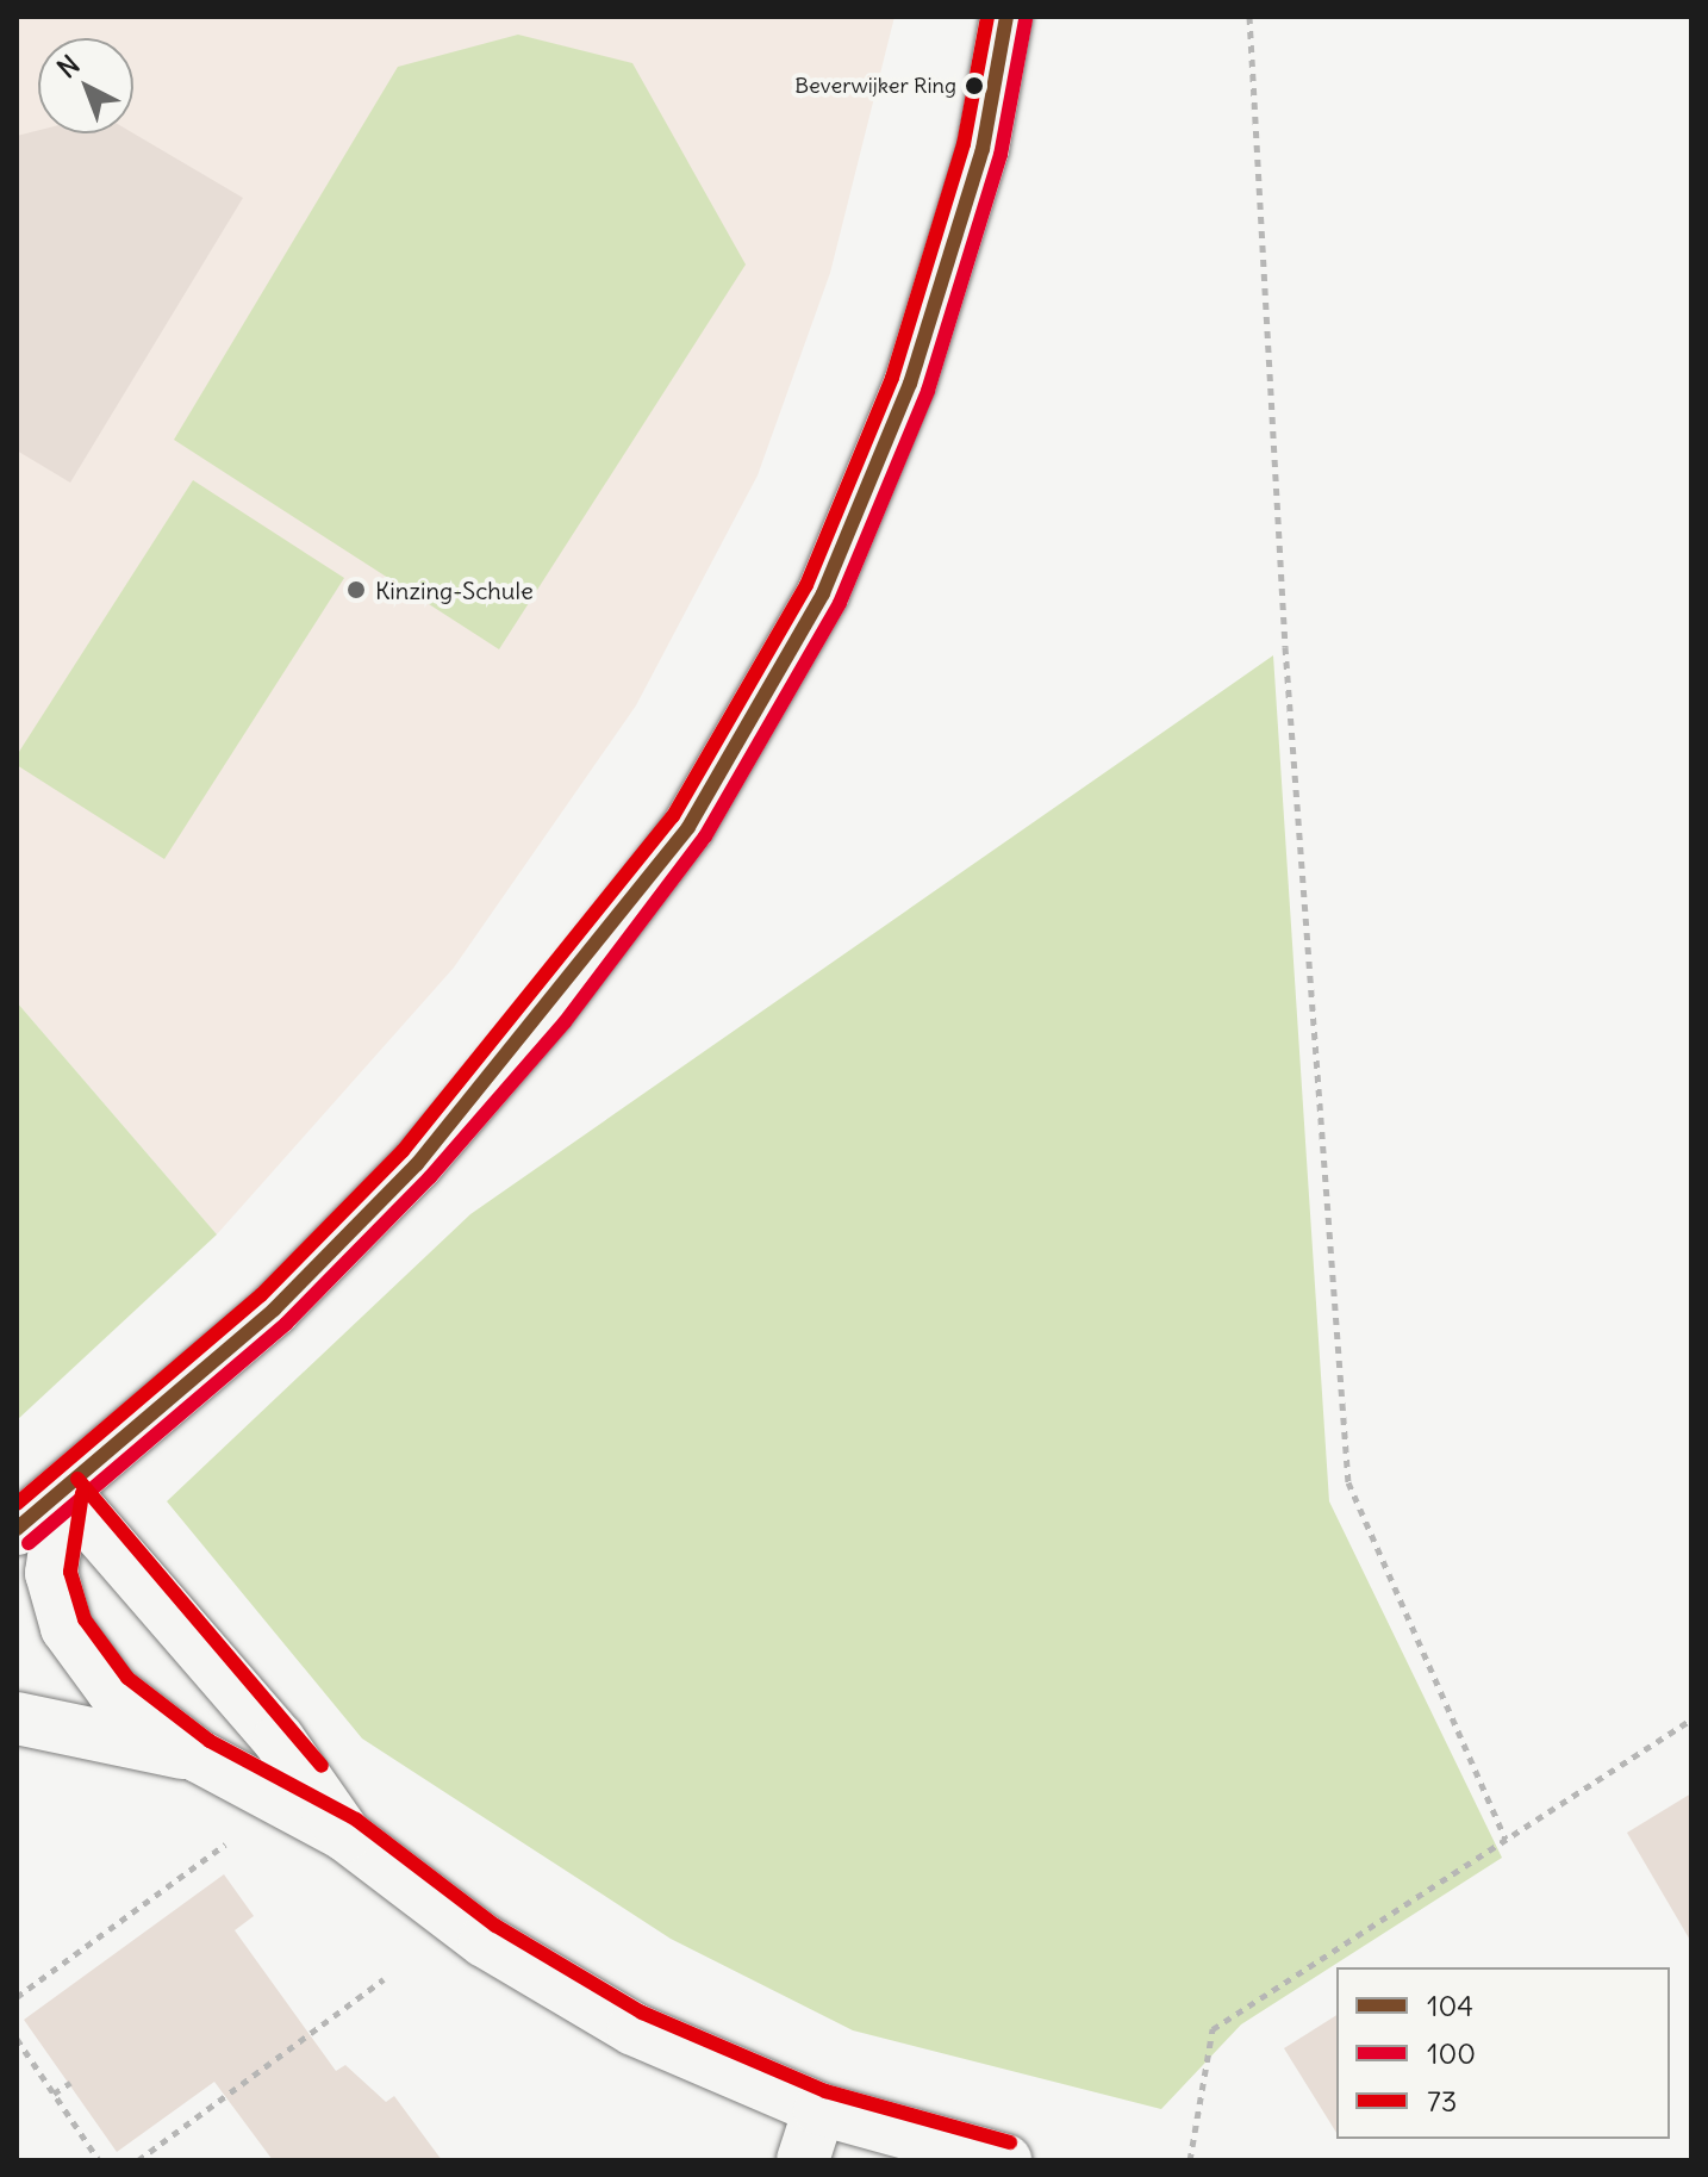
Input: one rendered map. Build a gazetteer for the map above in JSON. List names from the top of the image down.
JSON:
{
  "places": ["Beverwijker Ring", "Kinzing-Schule"],
  "lines": ["transit line 104", "transit line 73", "transit line 100"],
  "legend": ["104", "100", "73"],
  "north": "top left"
}
